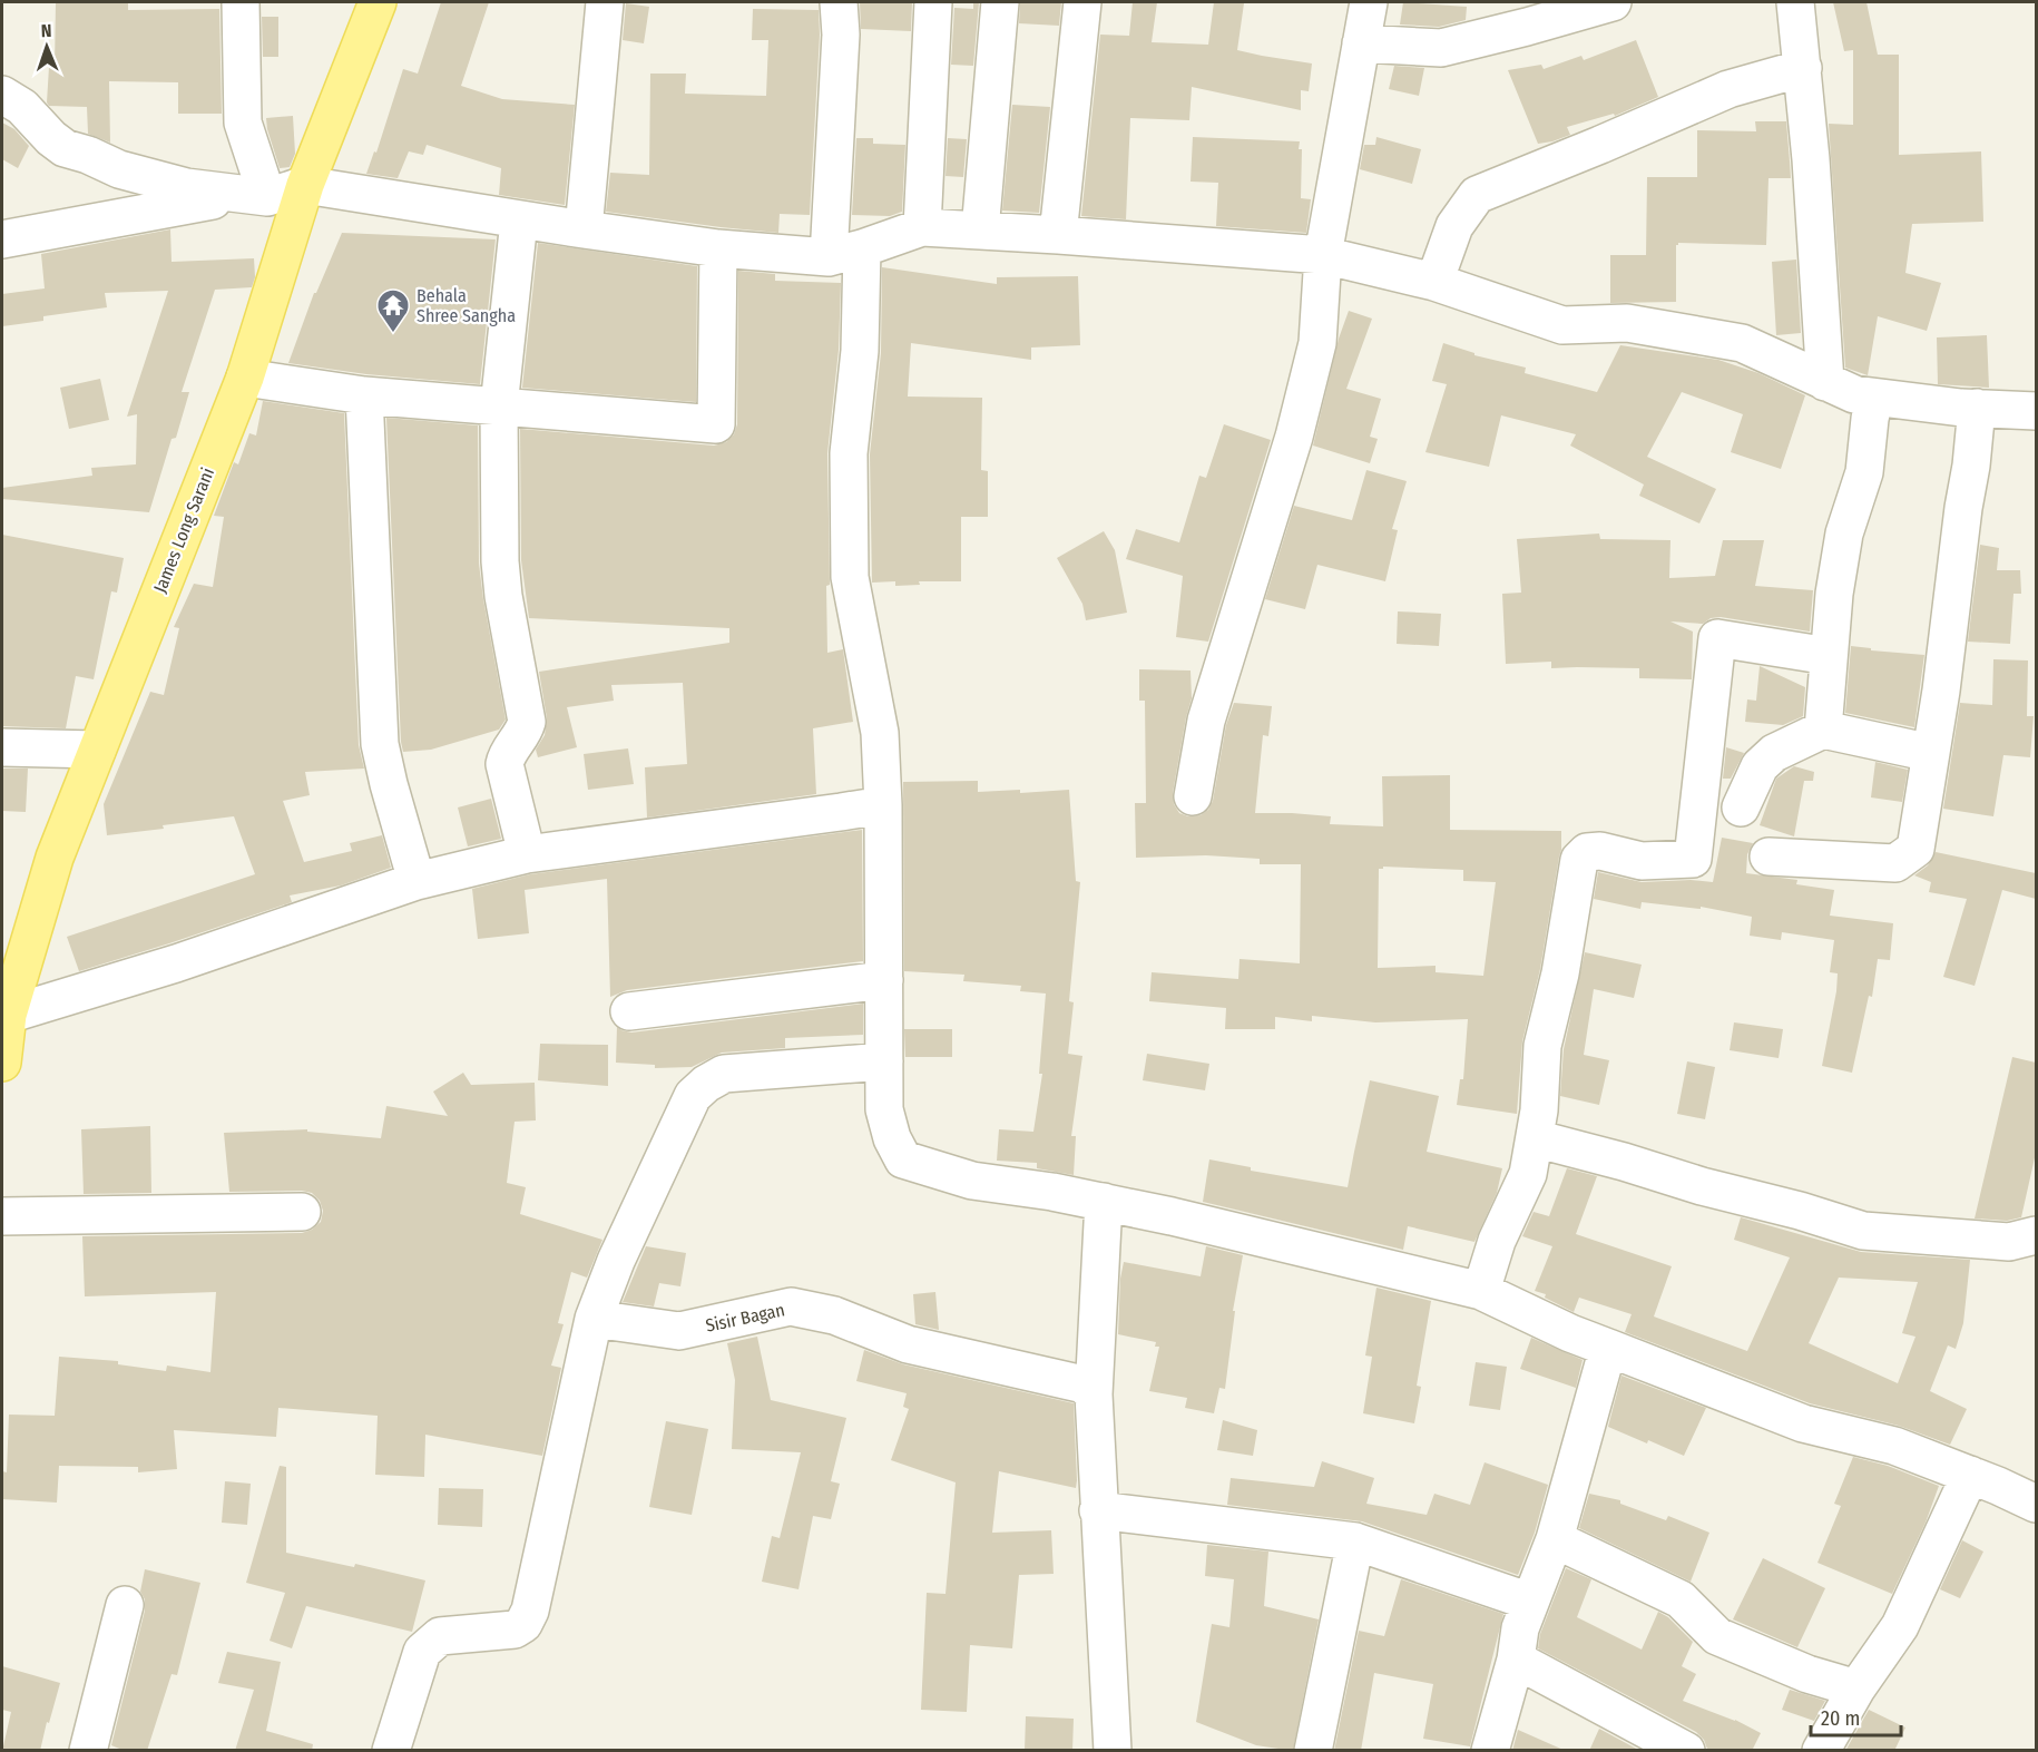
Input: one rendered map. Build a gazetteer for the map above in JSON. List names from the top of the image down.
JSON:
{
  "streets": {
    "main road": ["James Long Sarani"],
    "street": ["Sisir Bagan"]
  },
  "places": {
    "temple": ["Behala Shree Sangha"]
  },
  "scale_bar": "20 m",
  "north": "top"
}
